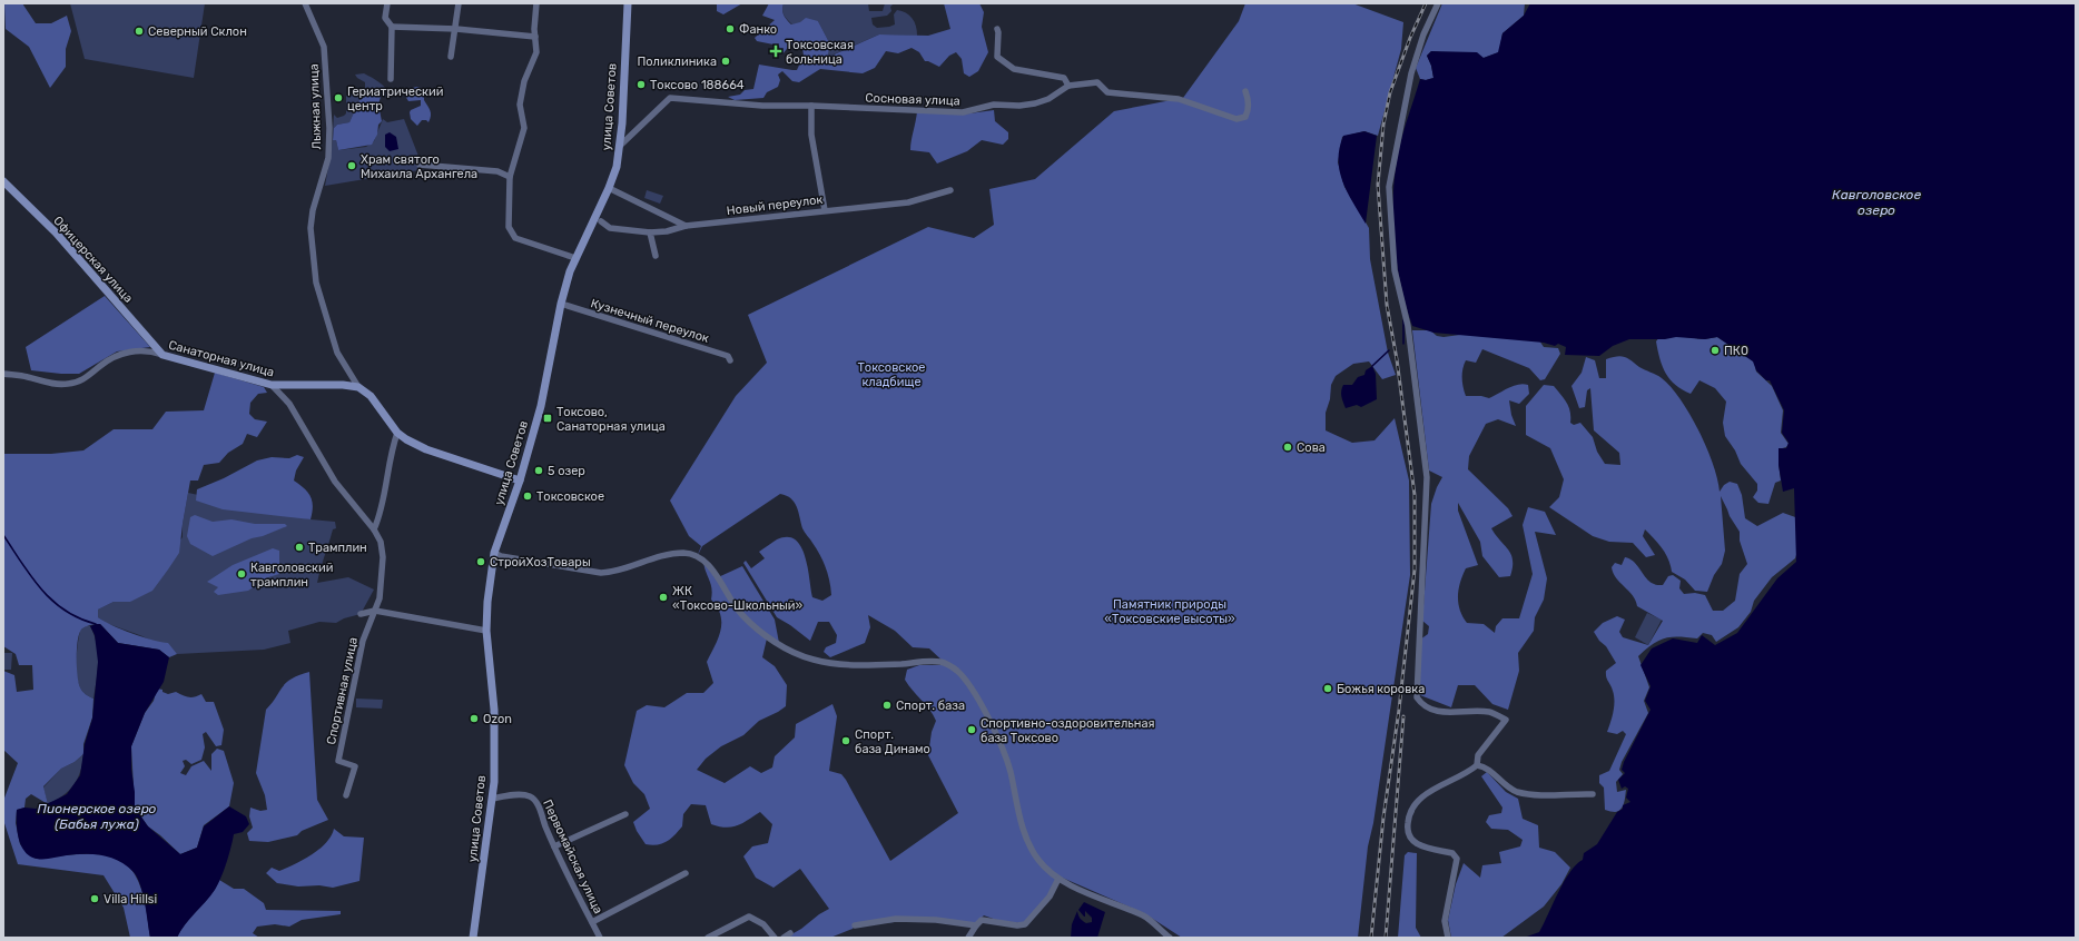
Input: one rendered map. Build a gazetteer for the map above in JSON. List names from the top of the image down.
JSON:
{
  "streets": {
    "main road": ["улица Советов", "Офицерская улица", "Санаторная улица"],
    "street": [
      "Сосновая улица",
      "Лыжная улица",
      "Новый переулок",
      "Кузнечный переулок",
      "Спортивная улица",
      "Первомайская улица"
    ]
  },
  "crossings": [
    ["Сосновая улица", "улица Советов"],
    ["Лыжная улица", "Санаторная улица"],
    ["улица Советов", "Кузнечный переулок"],
    ["улица Советов", "Первомайская улица"],
    ["Офицерская улица", "Санаторная улица"],
    ["Санаторная улица", "Спортивная улица"]
  ],
  "water": ["Кавголовское озеро", "Пионерское озеро (Бабья лужа)"],
  "parks": ["Токсовское кладбище", "Памятник природы «Токсовские высоты»"],
  "places": {
    "other": [
      "Фанко",
      "Северный Склон",
      "Поликлиника",
      "Токсово 188664",
      "Гериатрический центр",
      "Храм святого Михаила Архангела",
      "ПК0",
      "Сова",
      "5 озер",
      "Токсовское",
      "Трамплин",
      "СтройХозТовары",
      "Кавголовский трамплин",
      "ЖК «Токсово-Школьный»",
      "Божья коровка",
      "Спорт. база",
      "Ozon",
      "Спортивно-оздоровительная база Токсово",
      "Спорт. база Динамо",
      "Villa Hillsi"
    ],
    "health": ["Токсовская больница"],
    "transit": ["Токсово, Санаторная улица"]
  }
}
